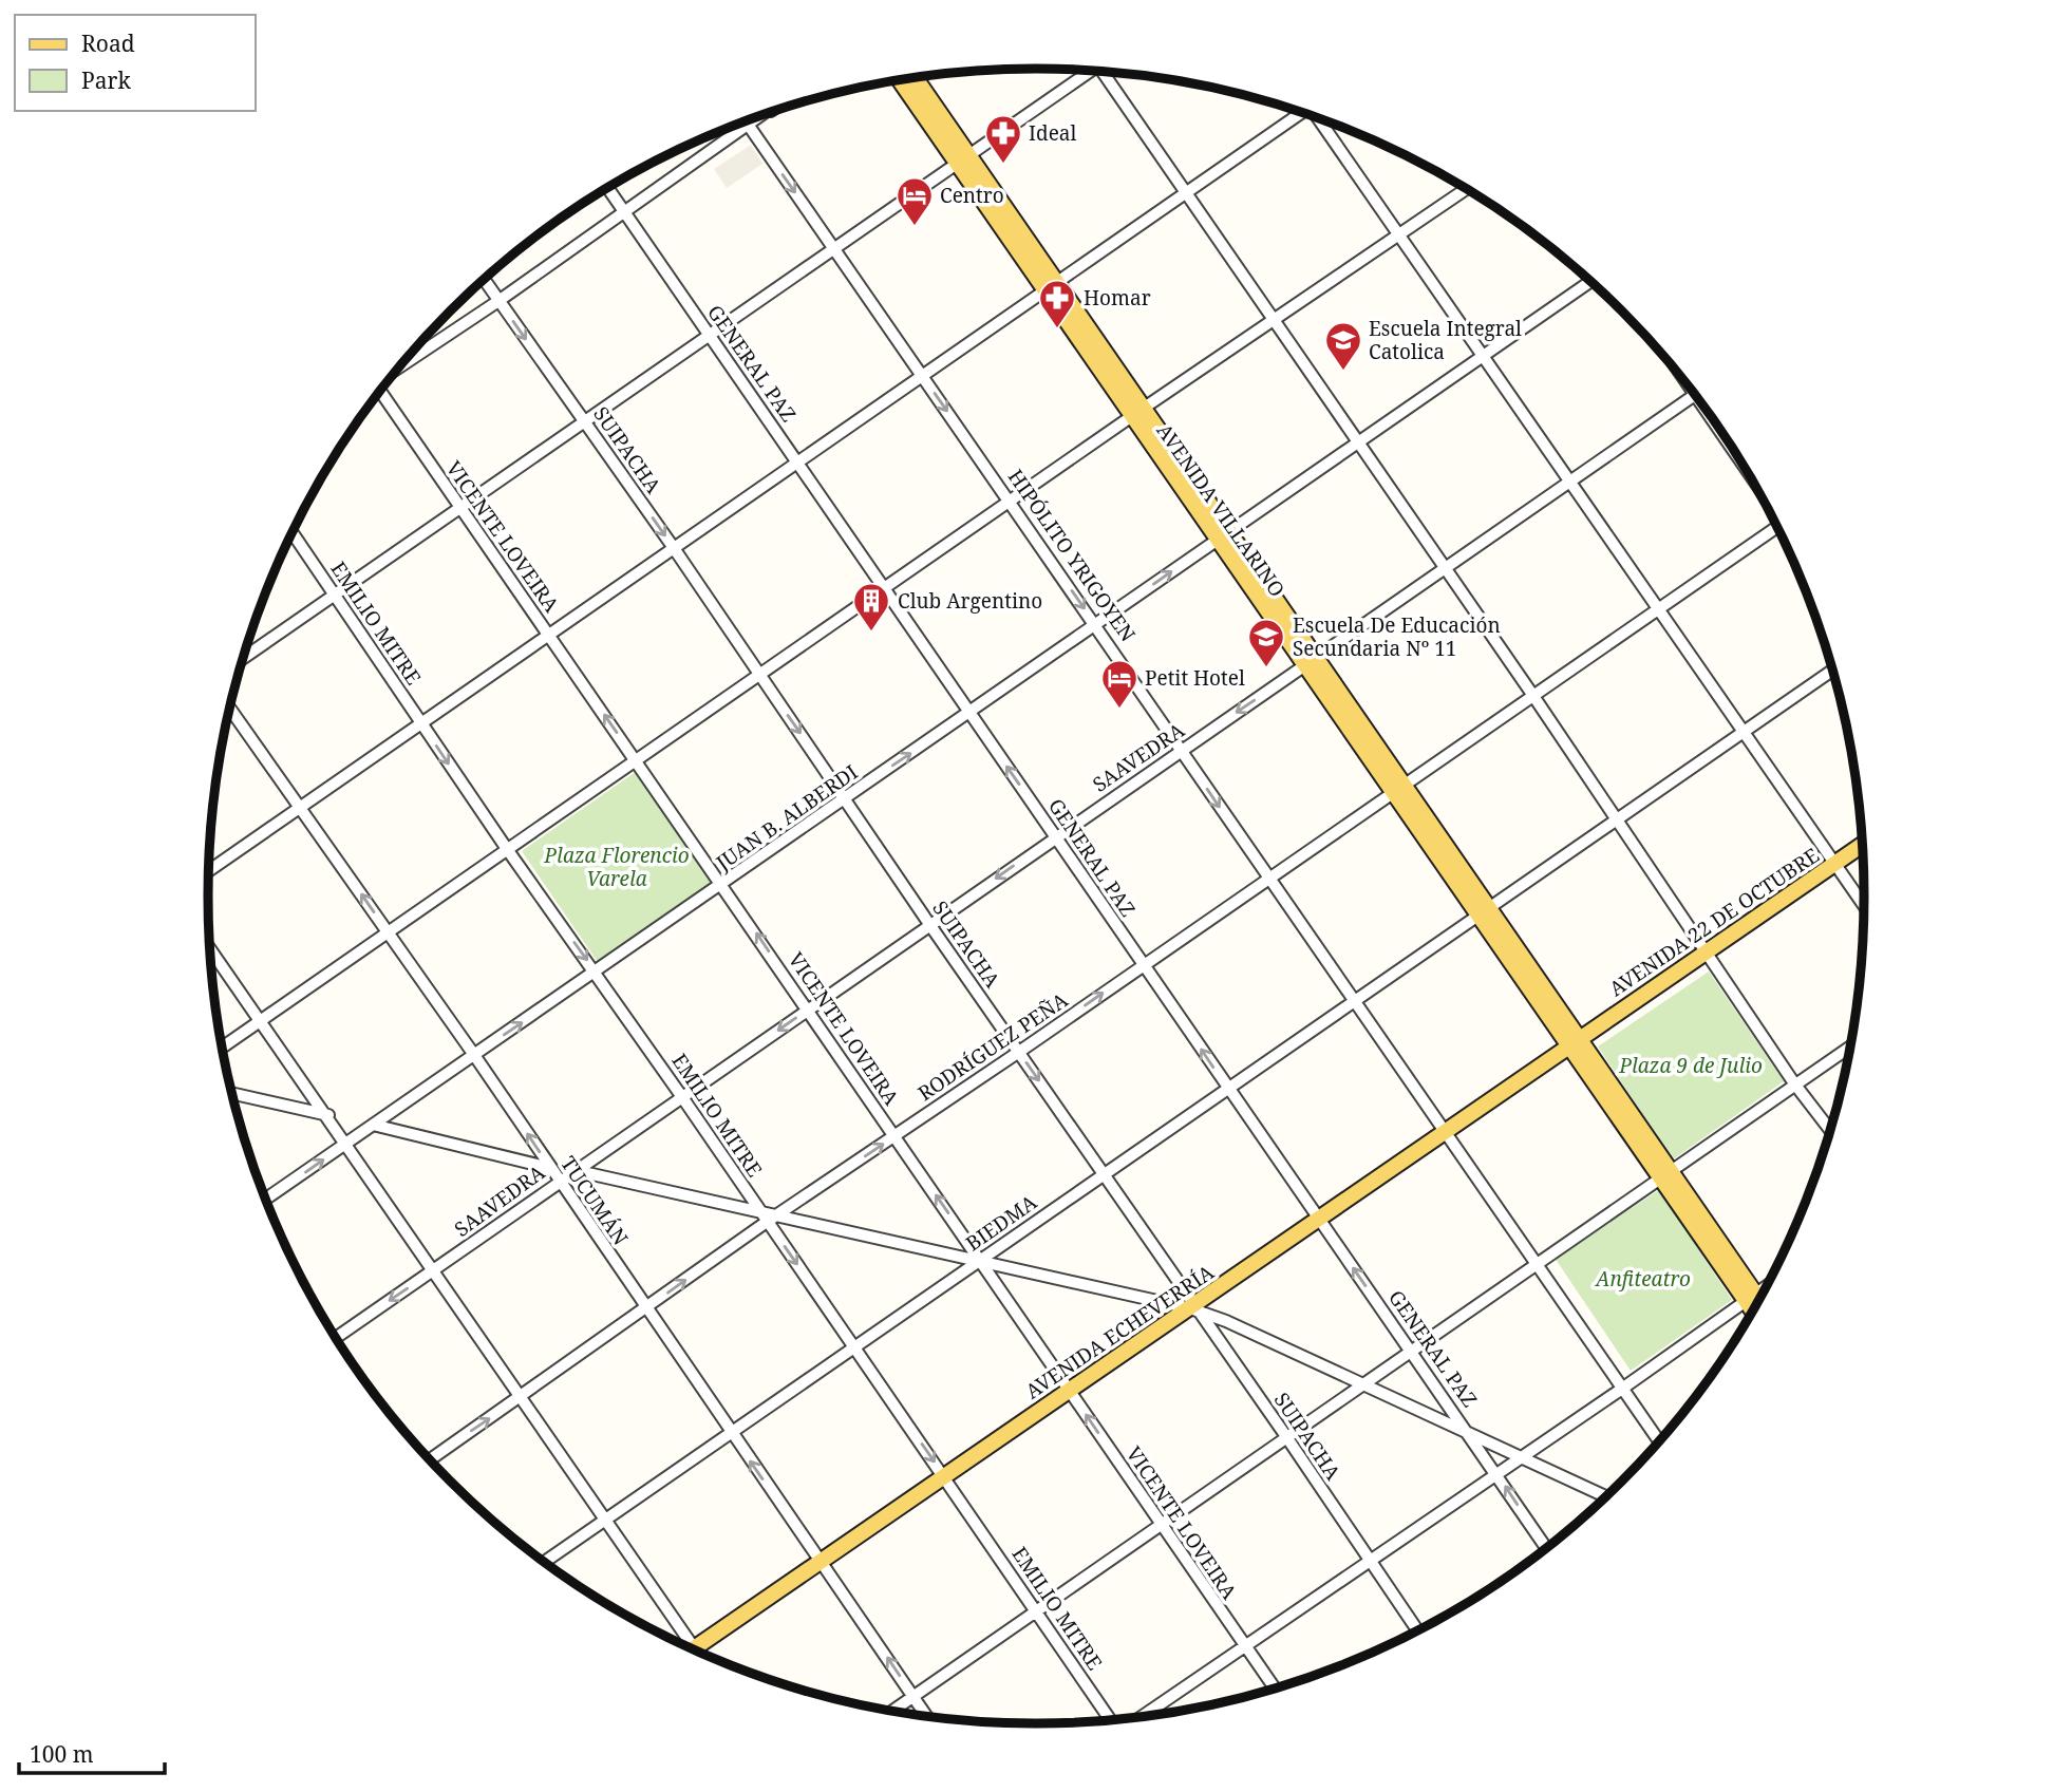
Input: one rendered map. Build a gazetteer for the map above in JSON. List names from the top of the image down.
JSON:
{
  "streets": {
    "main road": ["AVENIDA VILLARINO", "AVENIDA 22 DE OCTUBRE", "AVENIDA ECHEVERRÍA"],
    "street": [
      "GENERAL PAZ",
      "SUIPACHA",
      "VICENTE LOVEIRA",
      "HIPÓLITO YRIGOYEN",
      "EMILIO MITRE",
      "SAAVEDRA",
      "JUAN B. ALBERDI",
      "RODRÍGUEZ PEÑA",
      "TUCUMÁN",
      "BIEDMA"
    ]
  },
  "crossings": [
    ["GENERAL PAZ", "SAAVEDRA"],
    ["GENERAL PAZ", "JUAN B. ALBERDI"],
    ["GENERAL PAZ", "RODRÍGUEZ PEÑA"],
    ["GENERAL PAZ", "BIEDMA"],
    ["GENERAL PAZ", "AVENIDA ECHEVERRÍA"],
    ["SUIPACHA", "SAAVEDRA"],
    ["SUIPACHA", "JUAN B. ALBERDI"],
    ["SUIPACHA", "RODRÍGUEZ PEÑA"],
    ["SUIPACHA", "BIEDMA"],
    ["SUIPACHA", "AVENIDA ECHEVERRÍA"],
    ["AVENIDA VILLARINO", "SAAVEDRA"],
    ["AVENIDA VILLARINO", "JUAN B. ALBERDI"],
    ["AVENIDA VILLARINO", "AVENIDA 22 DE OCTUBRE"],
    ["AVENIDA VILLARINO", "RODRÍGUEZ PEÑA"],
    ["AVENIDA VILLARINO", "BIEDMA"],
    ["AVENIDA VILLARINO", "AVENIDA ECHEVERRÍA"],
    ["VICENTE LOVEIRA", "SAAVEDRA"],
    ["VICENTE LOVEIRA", "JUAN B. ALBERDI"],
    ["VICENTE LOVEIRA", "RODRÍGUEZ PEÑA"],
    ["VICENTE LOVEIRA", "BIEDMA"],
    ["VICENTE LOVEIRA", "AVENIDA ECHEVERRÍA"],
    ["HIPÓLITO YRIGOYEN", "SAAVEDRA"],
    ["HIPÓLITO YRIGOYEN", "JUAN B. ALBERDI"],
    ["HIPÓLITO YRIGOYEN", "RODRÍGUEZ PEÑA"],
    ["HIPÓLITO YRIGOYEN", "BIEDMA"],
    ["HIPÓLITO YRIGOYEN", "AVENIDA ECHEVERRÍA"],
    ["EMILIO MITRE", "SAAVEDRA"],
    ["EMILIO MITRE", "JUAN B. ALBERDI"],
    ["EMILIO MITRE", "RODRÍGUEZ PEÑA"],
    ["EMILIO MITRE", "BIEDMA"],
    ["EMILIO MITRE", "AVENIDA ECHEVERRÍA"],
    ["SAAVEDRA", "TUCUMÁN"],
    ["JUAN B. ALBERDI", "TUCUMÁN"],
    ["AVENIDA 22 DE OCTUBRE", "AVENIDA ECHEVERRÍA"],
    ["RODRÍGUEZ PEÑA", "TUCUMÁN"],
    ["TUCUMÁN", "BIEDMA"],
    ["TUCUMÁN", "AVENIDA ECHEVERRÍA"]
  ],
  "one_way": [
    "SUIPACHA",
    "VICENTE LOVEIRA",
    "HIPÓLITO YRIGOYEN",
    "EMILIO MITRE",
    "SAAVEDRA",
    "TUCUMÁN"
  ],
  "parks": ["Plaza Florencio Varela", "Plaza 9 de Julio", "Anfiteatro"],
  "places": {
    "pharmacy": ["Ideal", "Homar"],
    "hotel": ["Centro", "Petit Hotel"],
    "school or university": ["Escuela Integral Catolica", "Escuela De Educación Secundaria Nº 11"],
    "building": ["Club Argentino"]
  },
  "legend": ["Road", "Park"],
  "scale_bar": "100 m"
}
